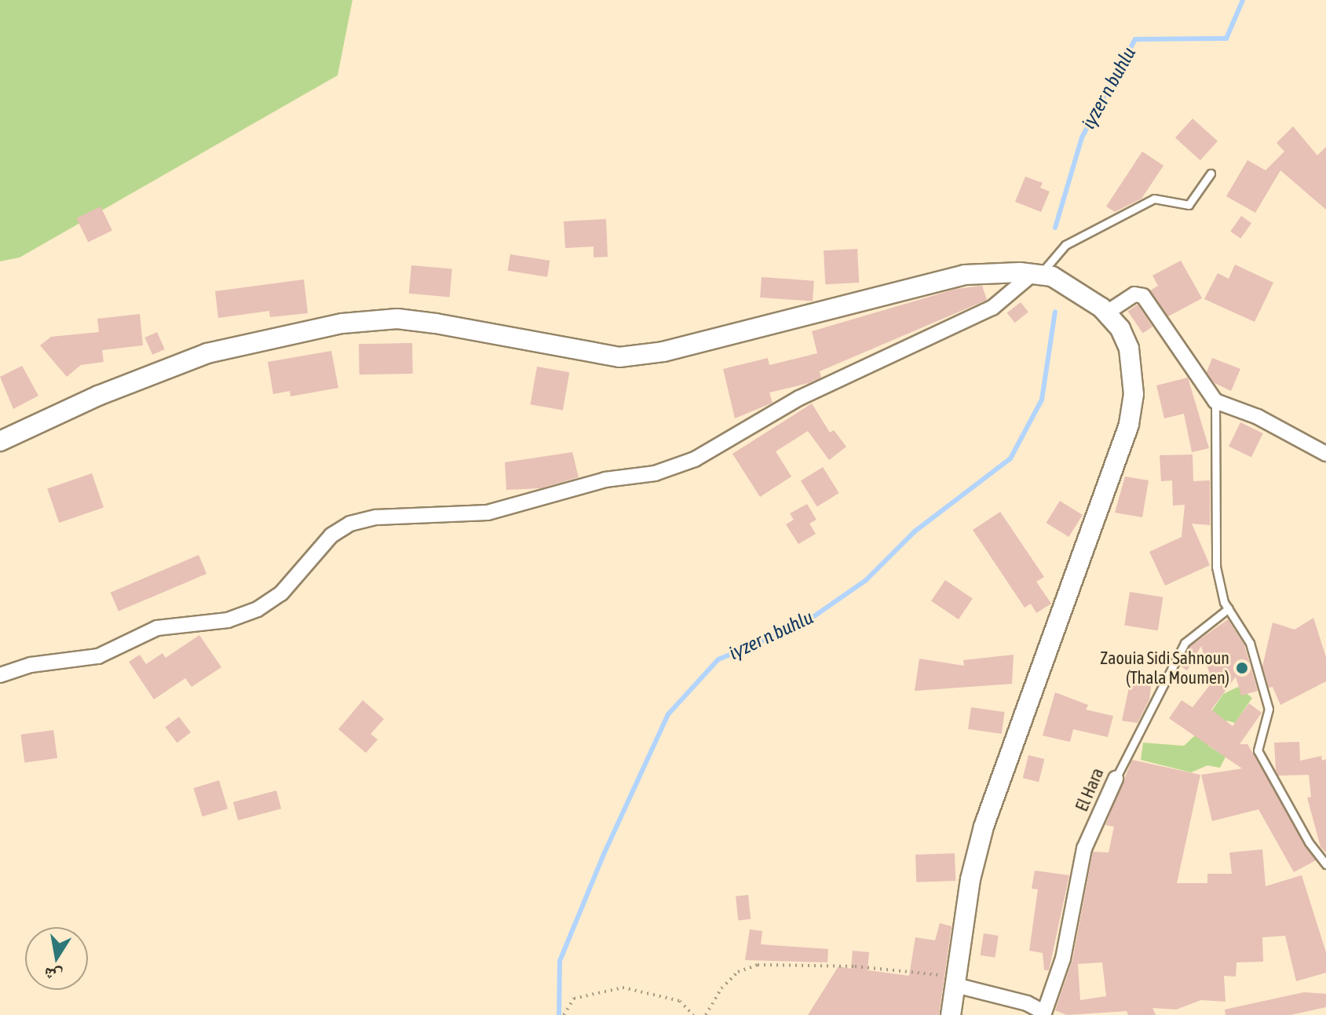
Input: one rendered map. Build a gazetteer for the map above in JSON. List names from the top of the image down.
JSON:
{
  "streets": {
    "street": ["El Hara"]
  },
  "water": ["iγzer n buhlu"],
  "places": ["Zaouia Sidi Sahnoun (Thala Moumen)"],
  "north": "bottom"
}
